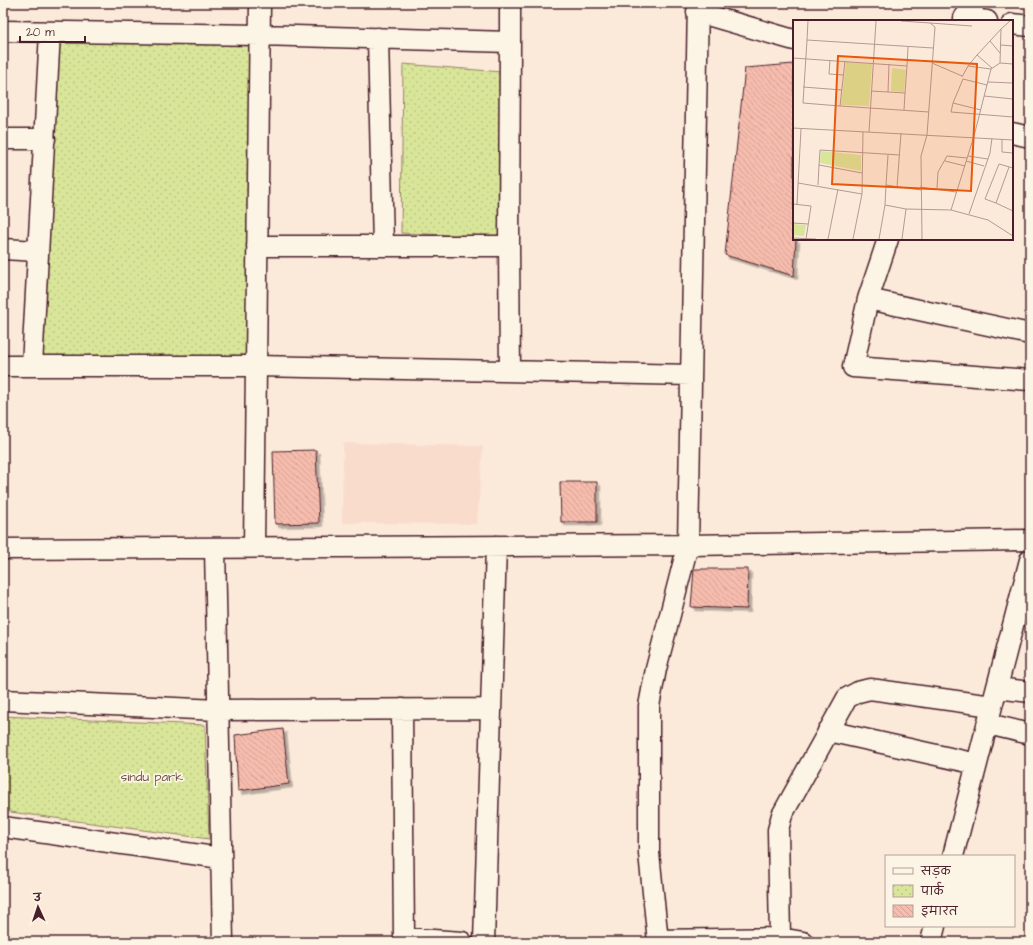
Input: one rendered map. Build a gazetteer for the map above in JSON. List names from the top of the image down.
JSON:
{
  "parks": ["sindu park"],
  "legend": ["सड़क", "पार्क", "इमारत"],
  "scale_bar": "20 m",
  "north": "top"
}
